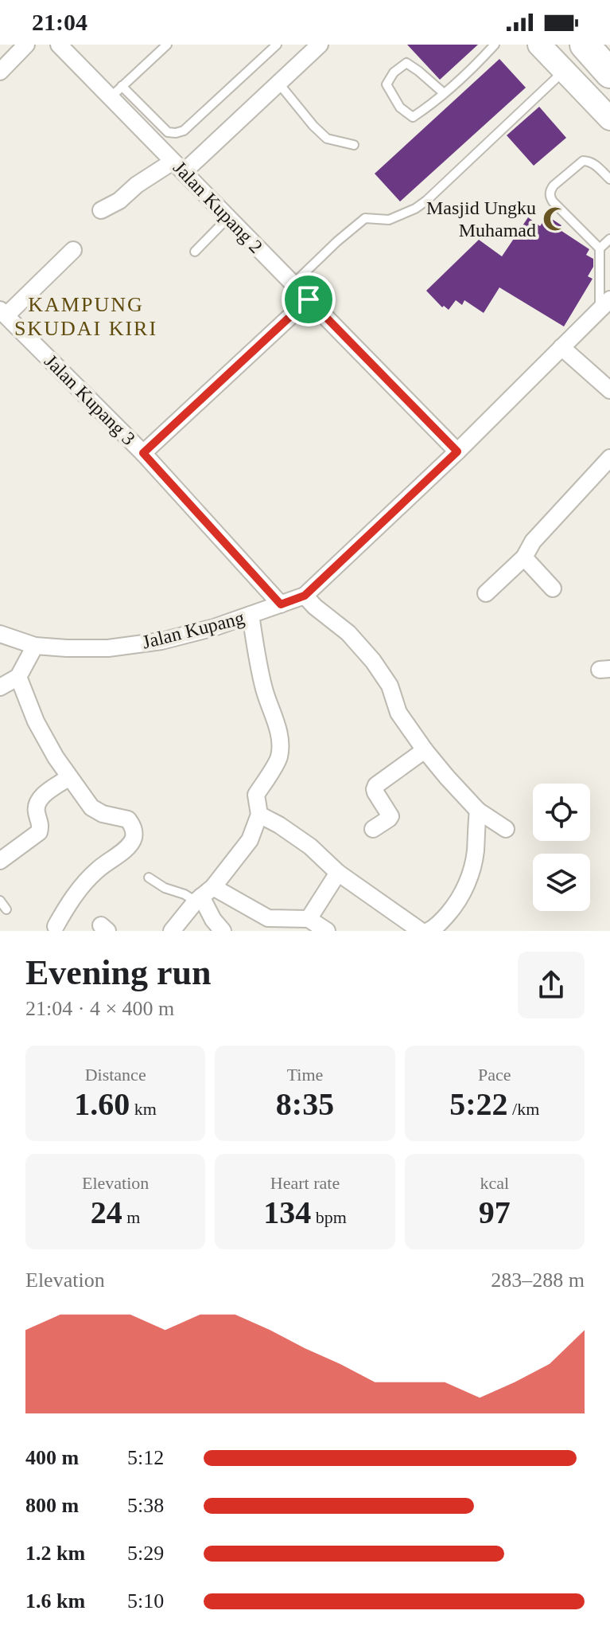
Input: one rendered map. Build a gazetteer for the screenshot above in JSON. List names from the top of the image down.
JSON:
{
  "streets": {
    "street": ["Jalan Kupang 2", "Jalan Kupang 3", "Jalan Kupang"]
  },
  "crossings": [
    ["Jalan Kupang 2", "Jalan Kupang"],
    ["Jalan Kupang 3", "Jalan Kupang"]
  ],
  "districts": ["KAMPUNG SKUDAI KIRI"],
  "places": {
    "mosque": ["Masjid Ungku Muhamad"]
  },
  "page": {
    "status": "21:04",
    "heading": ["Evening run", "21:04 · 4 × 400 m"],
    "stats": [
      ["Distance", "1.60 km"],
      ["Time", "8:35"],
      ["Pace", "5:22 /km"],
      ["Elevation", "24 m"],
      ["Heart rate", "134 bpm"],
      ["kcal", "97"]
    ],
    "chart": ["Elevation", "283–288 m"],
    "list": [
      {
        "name": "400 m",
        "note": "5:12"
      },
      {
        "name": "800 m",
        "note": "5:38"
      },
      {
        "name": "1.2 km",
        "note": "5:29"
      },
      {
        "name": "1.6 km",
        "note": "5:10"
      }
    ]
  }
}
